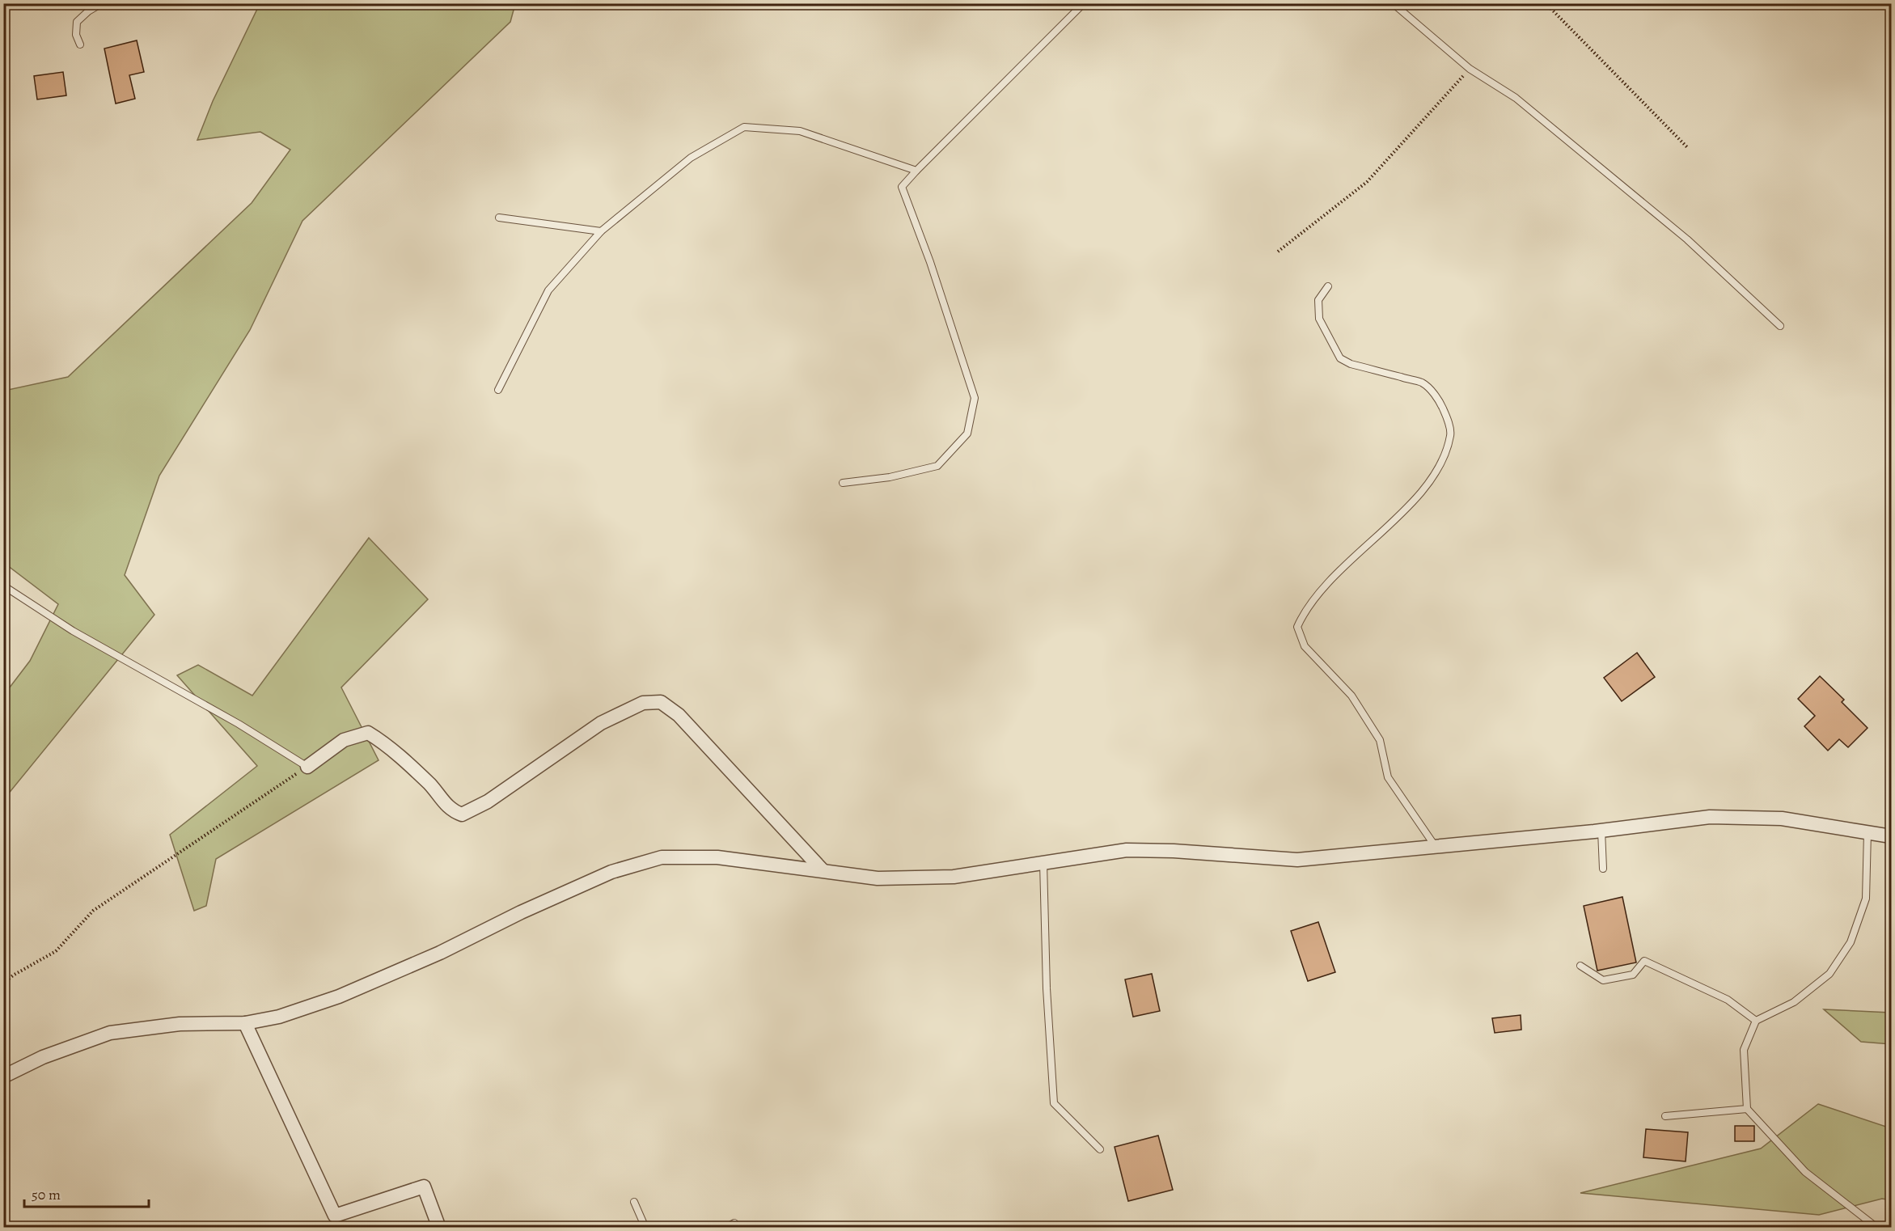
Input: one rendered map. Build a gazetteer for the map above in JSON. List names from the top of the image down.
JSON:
{
  "scale_bar": "50 m"
}
